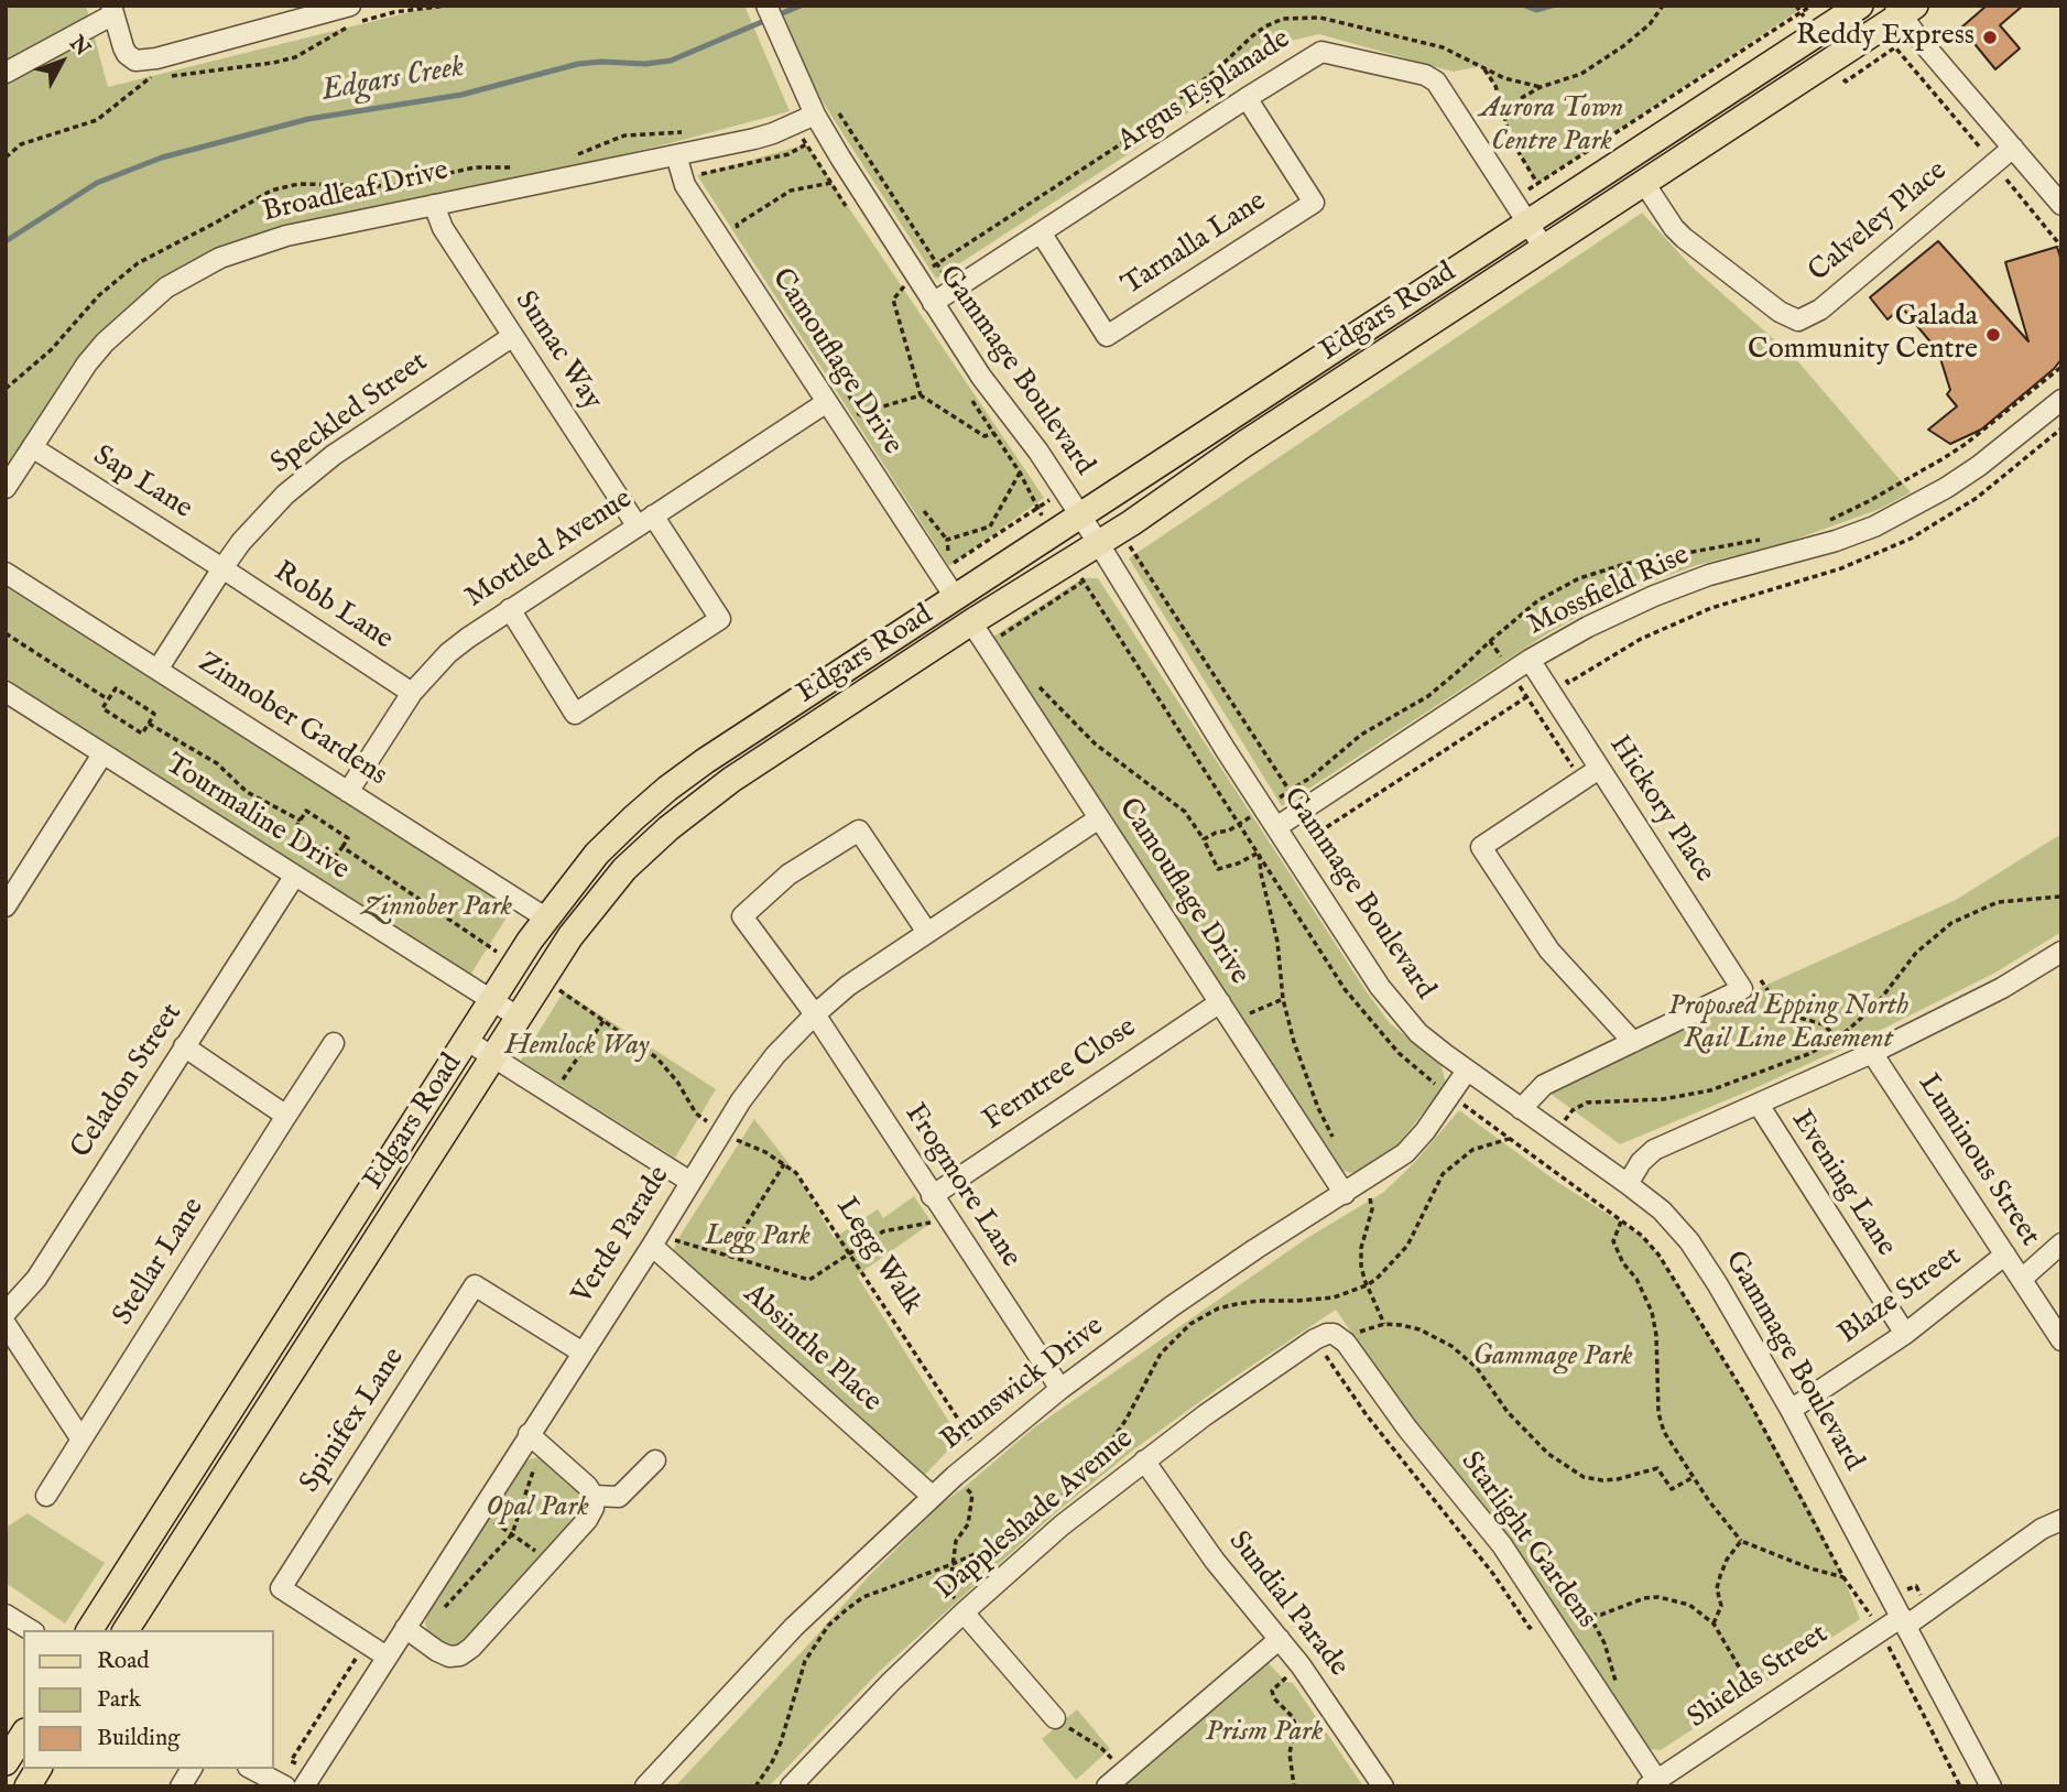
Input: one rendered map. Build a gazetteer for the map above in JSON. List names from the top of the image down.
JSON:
{
  "streets": {
    "main road": ["Edgars Road"],
    "street": [
      "Argus Esplanade",
      "Broadleaf Drive",
      "Calveley Place",
      "Tarnalla Lane",
      "Sumac Way",
      "Camouflage Drive",
      "Gammage Boulevard",
      "Speckled Street",
      "Sap Lane",
      "Mottled Avenue",
      "Mossfield Rise",
      "Robb Lane",
      "Zinnober Gardens",
      "Hickory Place",
      "Tourmaline Drive",
      "Ferntree Close",
      "Celadon Street",
      "Luminous Street",
      "Evening Lane",
      "Frogmore Lane",
      "Verde Parade",
      "Stellar Lane",
      "Blaze Street",
      "Absinthe Place",
      "Brunswick Drive",
      "Spinifex Lane",
      "Dappleshade Avenue",
      "Starlight Gardens",
      "Sundial Parade",
      "Shields Street"
    ],
    "path": ["Legg Walk"]
  },
  "crossings": [
    ["Argus Esplanade", "Tarnalla Lane"],
    ["Argus Esplanade", "Edgars Road"],
    ["Argus Esplanade", "Gammage Boulevard"],
    ["Broadleaf Drive", "Sumac Way"],
    ["Broadleaf Drive", "Camouflage Drive"],
    ["Broadleaf Drive", "Gammage Boulevard"],
    ["Broadleaf Drive", "Sap Lane"],
    ["Calveley Place", "Edgars Road"],
    ["Edgars Road", "Camouflage Drive"],
    ["Edgars Road", "Gammage Boulevard"],
    ["Edgars Road", "Zinnober Gardens"],
    ["Edgars Road", "Tourmaline Drive"],
    ["Edgars Road", "Legg Walk"],
    ["Sumac Way", "Speckled Street"],
    ["Sumac Way", "Mottled Avenue"],
    ["Camouflage Drive", "Mottled Avenue"],
    ["Camouflage Drive", "Ferntree Close"],
    ["Camouflage Drive", "Verde Parade"],
    ["Camouflage Drive", "Brunswick Drive"],
    ["Gammage Boulevard", "Mossfield Rise"],
    ["Gammage Boulevard", "Blaze Street"],
    ["Gammage Boulevard", "Brunswick Drive"],
    ["Gammage Boulevard", "Shields Street"],
    ["Speckled Street", "Sap Lane"],
    ["Speckled Street", "Robb Lane"],
    ["Speckled Street", "Zinnober Gardens"],
    ["Sap Lane", "Robb Lane"],
    ["Mottled Avenue", "Robb Lane"],
    ["Mottled Avenue", "Zinnober Gardens"],
    ["Mossfield Rise", "Hickory Place"],
    ["Tourmaline Drive", "Celadon Street"],
    ["Ferntree Close", "Frogmore Lane"],
    ["Luminous Street", "Blaze Street"],
    ["Evening Lane", "Blaze Street"],
    ["Frogmore Lane", "Verde Parade"],
    ["Frogmore Lane", "Brunswick Drive"],
    ["Verde Parade", "Legg Walk"],
    ["Verde Parade", "Absinthe Place"],
    ["Verde Parade", "Spinifex Lane"],
    ["Absinthe Place", "Brunswick Drive"],
    ["Dappleshade Avenue", "Starlight Gardens"],
    ["Dappleshade Avenue", "Sundial Parade"],
    ["Starlight Gardens", "Shields Street"]
  ],
  "water": ["Edgars Creek"],
  "parks": [
    "Aurora Town Centre Park",
    "Zinnober Park",
    "Proposed Epping North Rail Line Easement",
    "Hemlock Way",
    "Legg Park",
    "Gammage Park",
    "Opal Park",
    "Prism Park"
  ],
  "places": ["Reddy Express", "Galada Community Centre"],
  "legend": ["Road", "Park", "Building"],
  "north": "top right"
}
